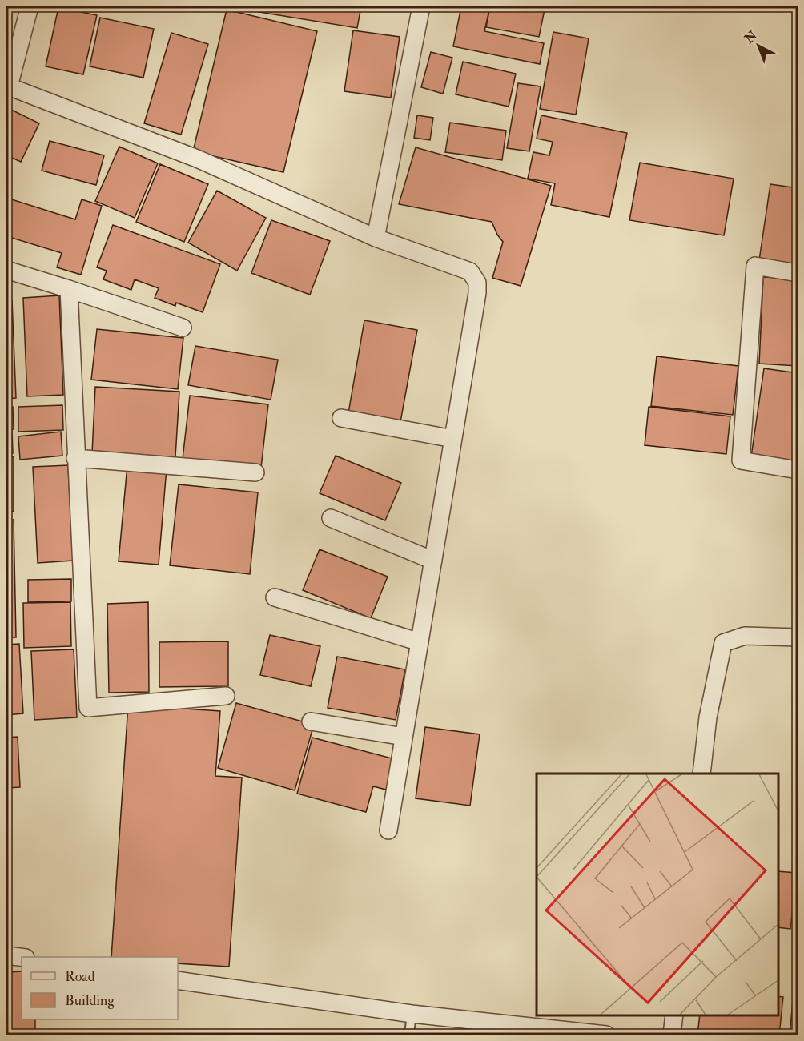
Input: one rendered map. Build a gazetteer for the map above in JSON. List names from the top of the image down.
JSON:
{
  "legend": ["Road", "Building"],
  "north": "top left"
}
